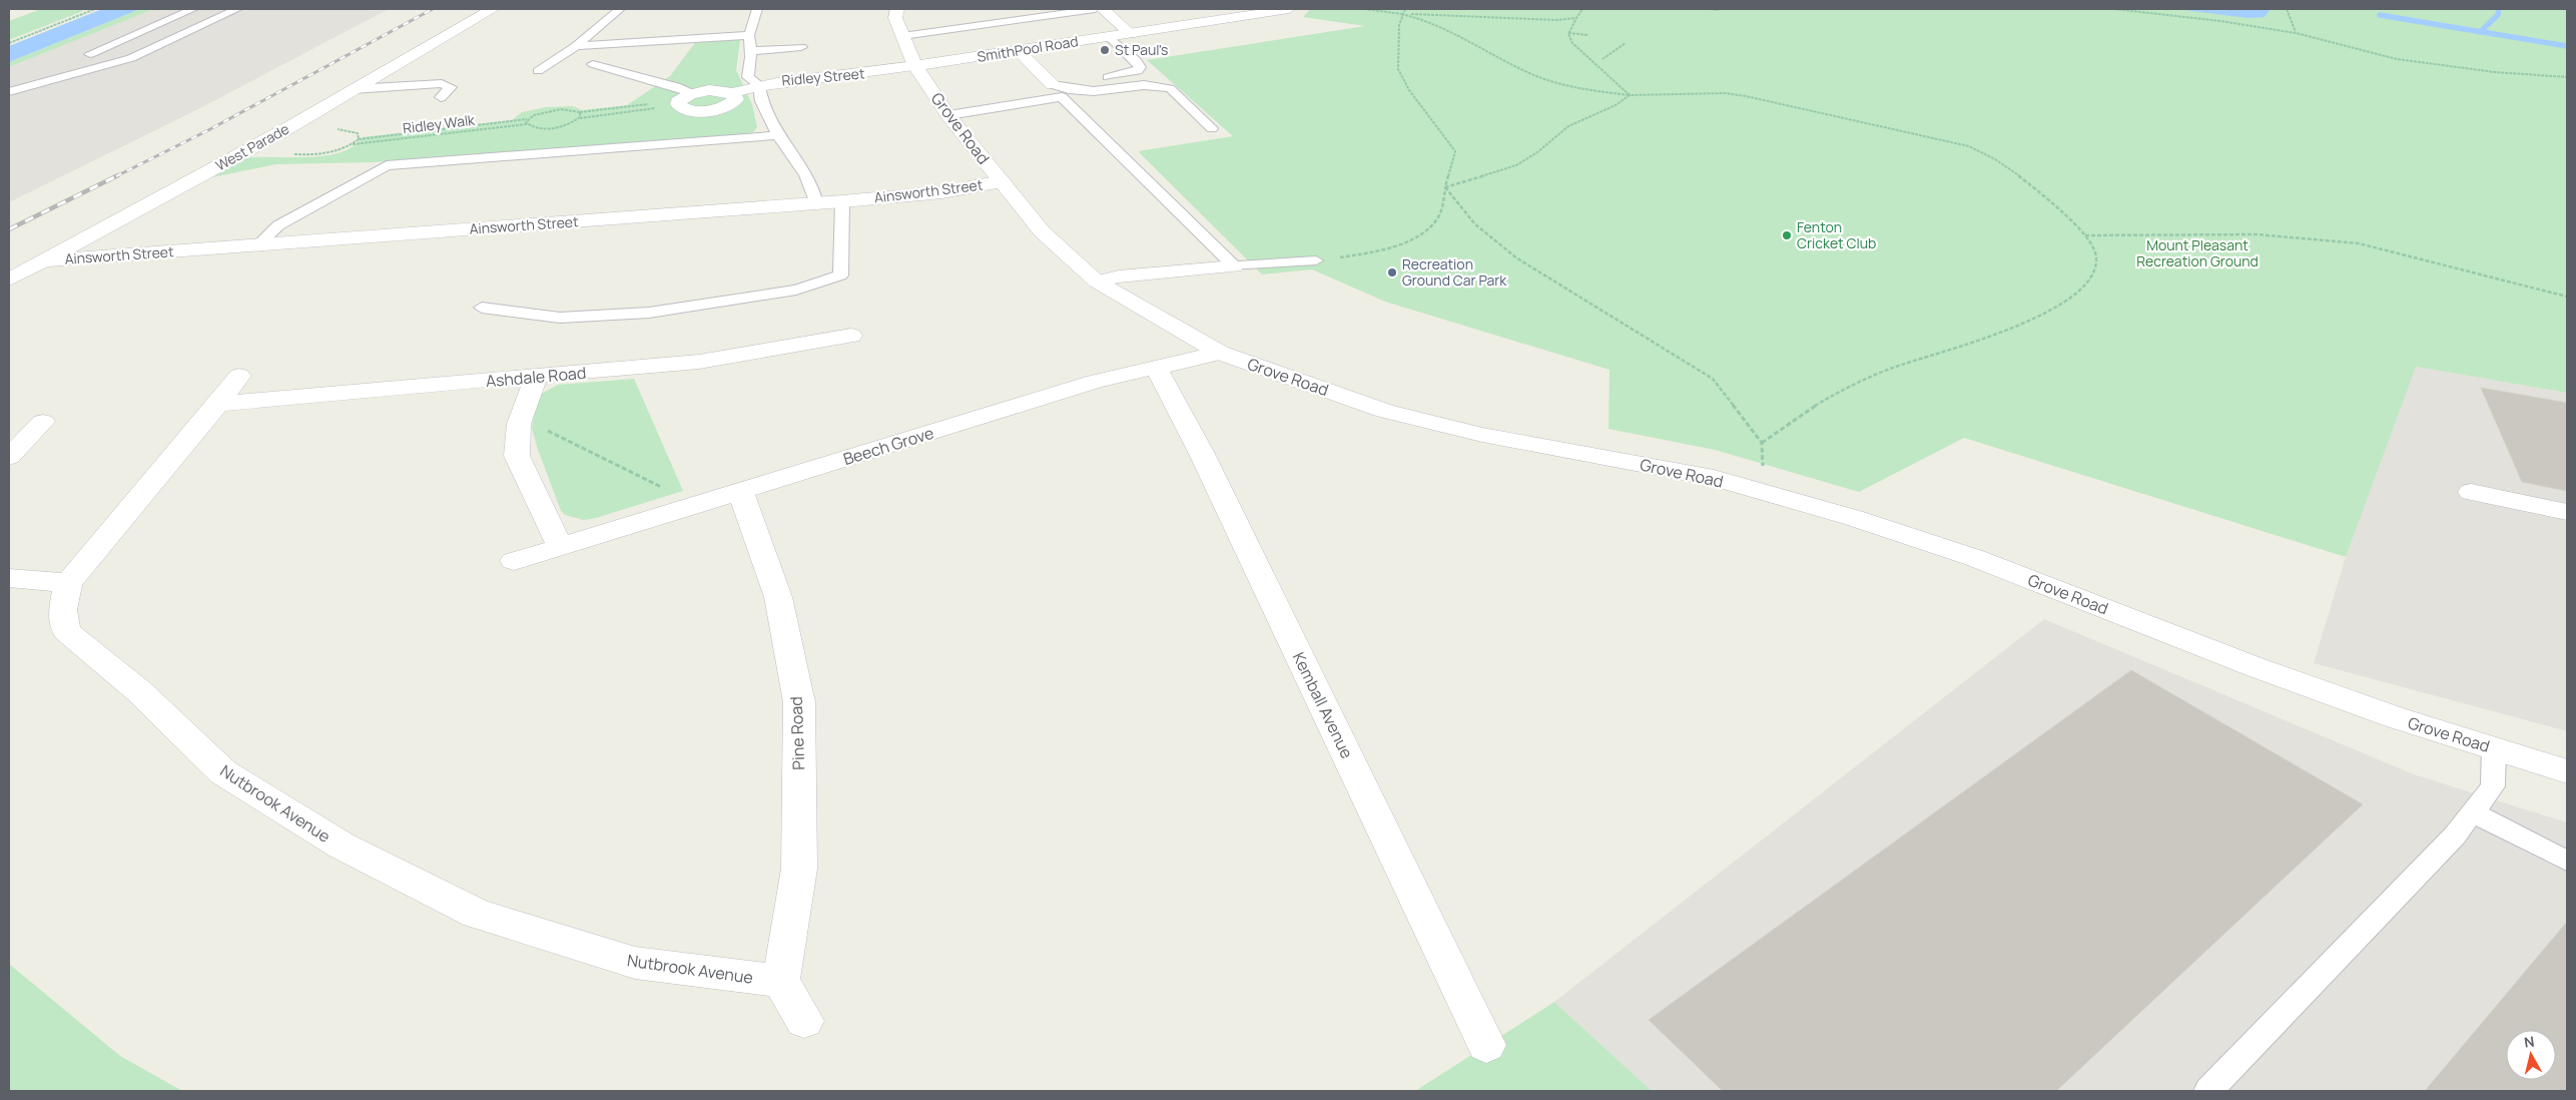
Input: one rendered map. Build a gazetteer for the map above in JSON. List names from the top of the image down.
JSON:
{
  "streets": {
    "street": [
      "SmithPool Road",
      "Ridley Street",
      "Grove Road",
      "West Parade",
      "Ainsworth Street",
      "Ashdale Road",
      "Beech Grove",
      "Kemball Avenue",
      "Pine Road",
      "Nutbrook Avenue"
    ],
    "path": ["Ridley Walk"]
  },
  "crossings": [
    ["SmithPool Road", "Ridley Street"],
    ["SmithPool Road", "Grove Road"],
    ["Ridley Street", "Ridley Walk"],
    ["Ridley Street", "Grove Road"],
    ["Grove Road", "Ainsworth Street"],
    ["Grove Road", "Beech Grove"],
    ["West Parade", "Ainsworth Street"],
    ["Ashdale Road", "Nutbrook Avenue"],
    ["Beech Grove", "Kemball Avenue"],
    ["Beech Grove", "Pine Road"],
    ["Pine Road", "Nutbrook Avenue"]
  ],
  "parks": ["Mount Pleasant Recreation Ground"],
  "places": ["St Paul's", "Fenton Cricket Club", "Recreation Ground Car Park"],
  "north": "top"
}
